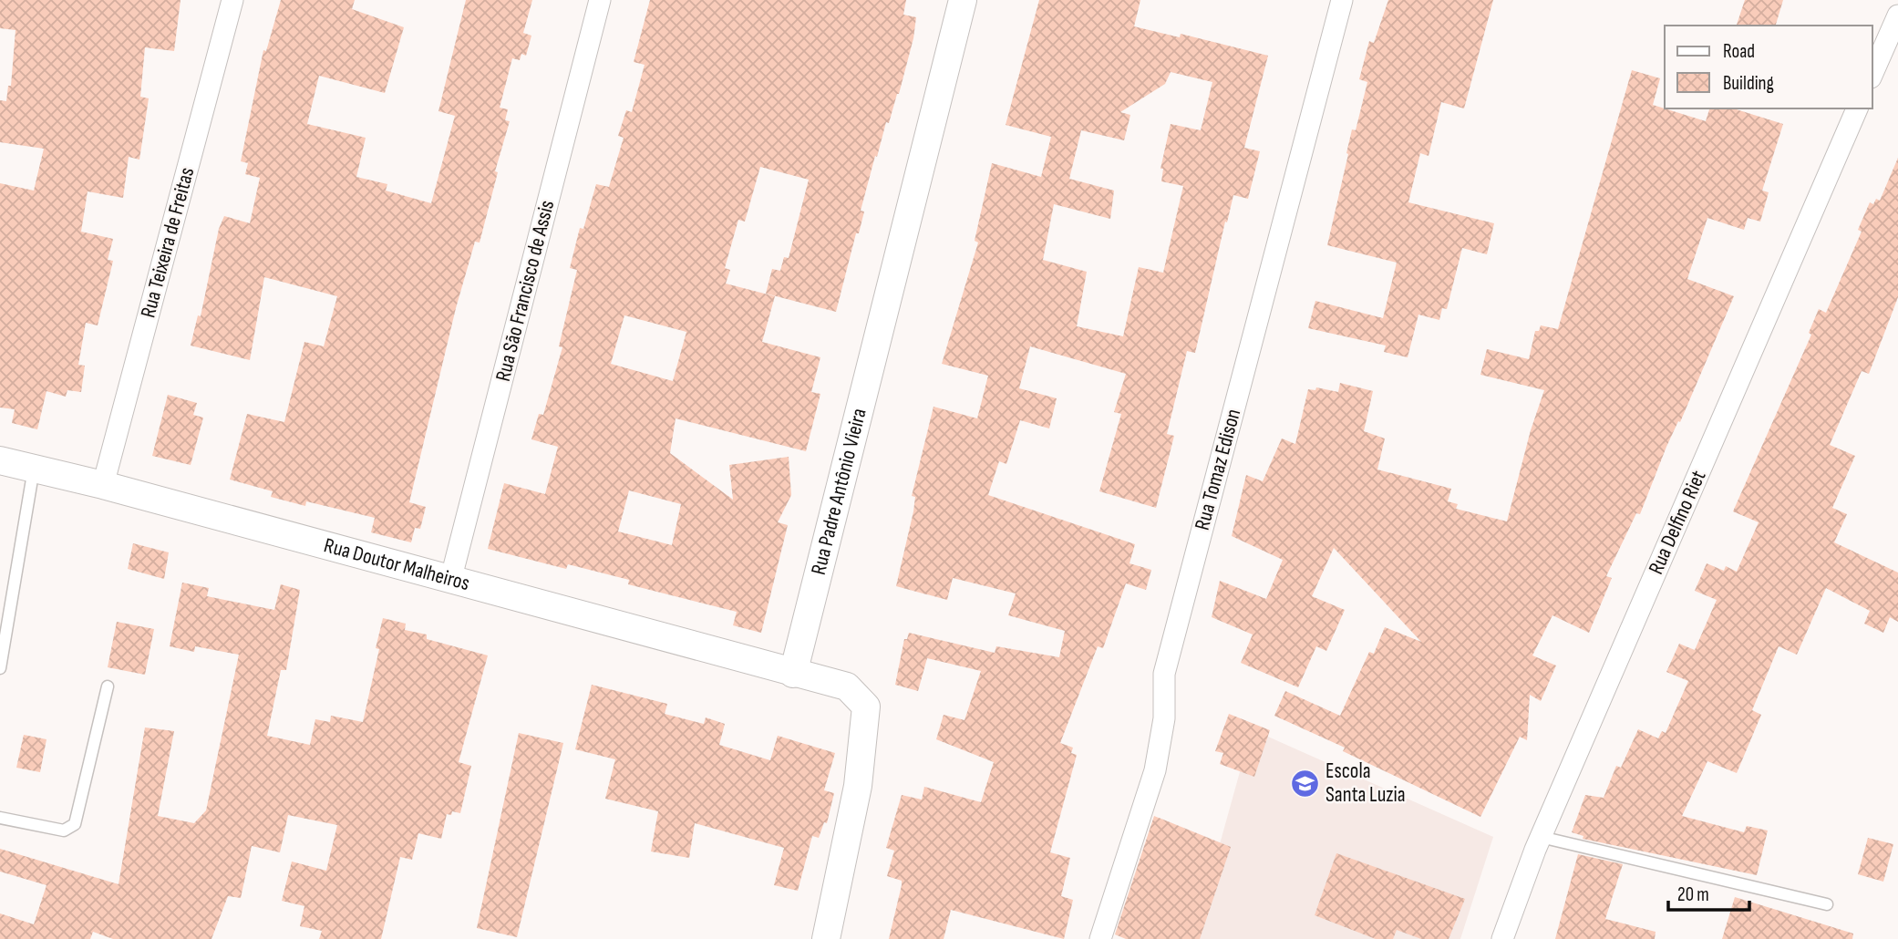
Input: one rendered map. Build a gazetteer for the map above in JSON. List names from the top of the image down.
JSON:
{
  "streets": {
    "street": [
      "Rua Teixeira de Freitas",
      "Rua São Francisco de Assis",
      "Rua Tomaz Edison",
      "Rua Padre Antônio Vieira",
      "Rua Delfino Riet",
      "Rua Doutor Malheiros"
    ]
  },
  "crossings": [
    ["Rua Teixeira de Freitas", "Rua Doutor Malheiros"],
    ["Rua São Francisco de Assis", "Rua Doutor Malheiros"],
    ["Rua Padre Antônio Vieira", "Rua Doutor Malheiros"]
  ],
  "places": {
    "school or university": ["Escola Santa Luzia"]
  },
  "legend": ["Road", "Building"],
  "scale_bar": "20 m"
}
